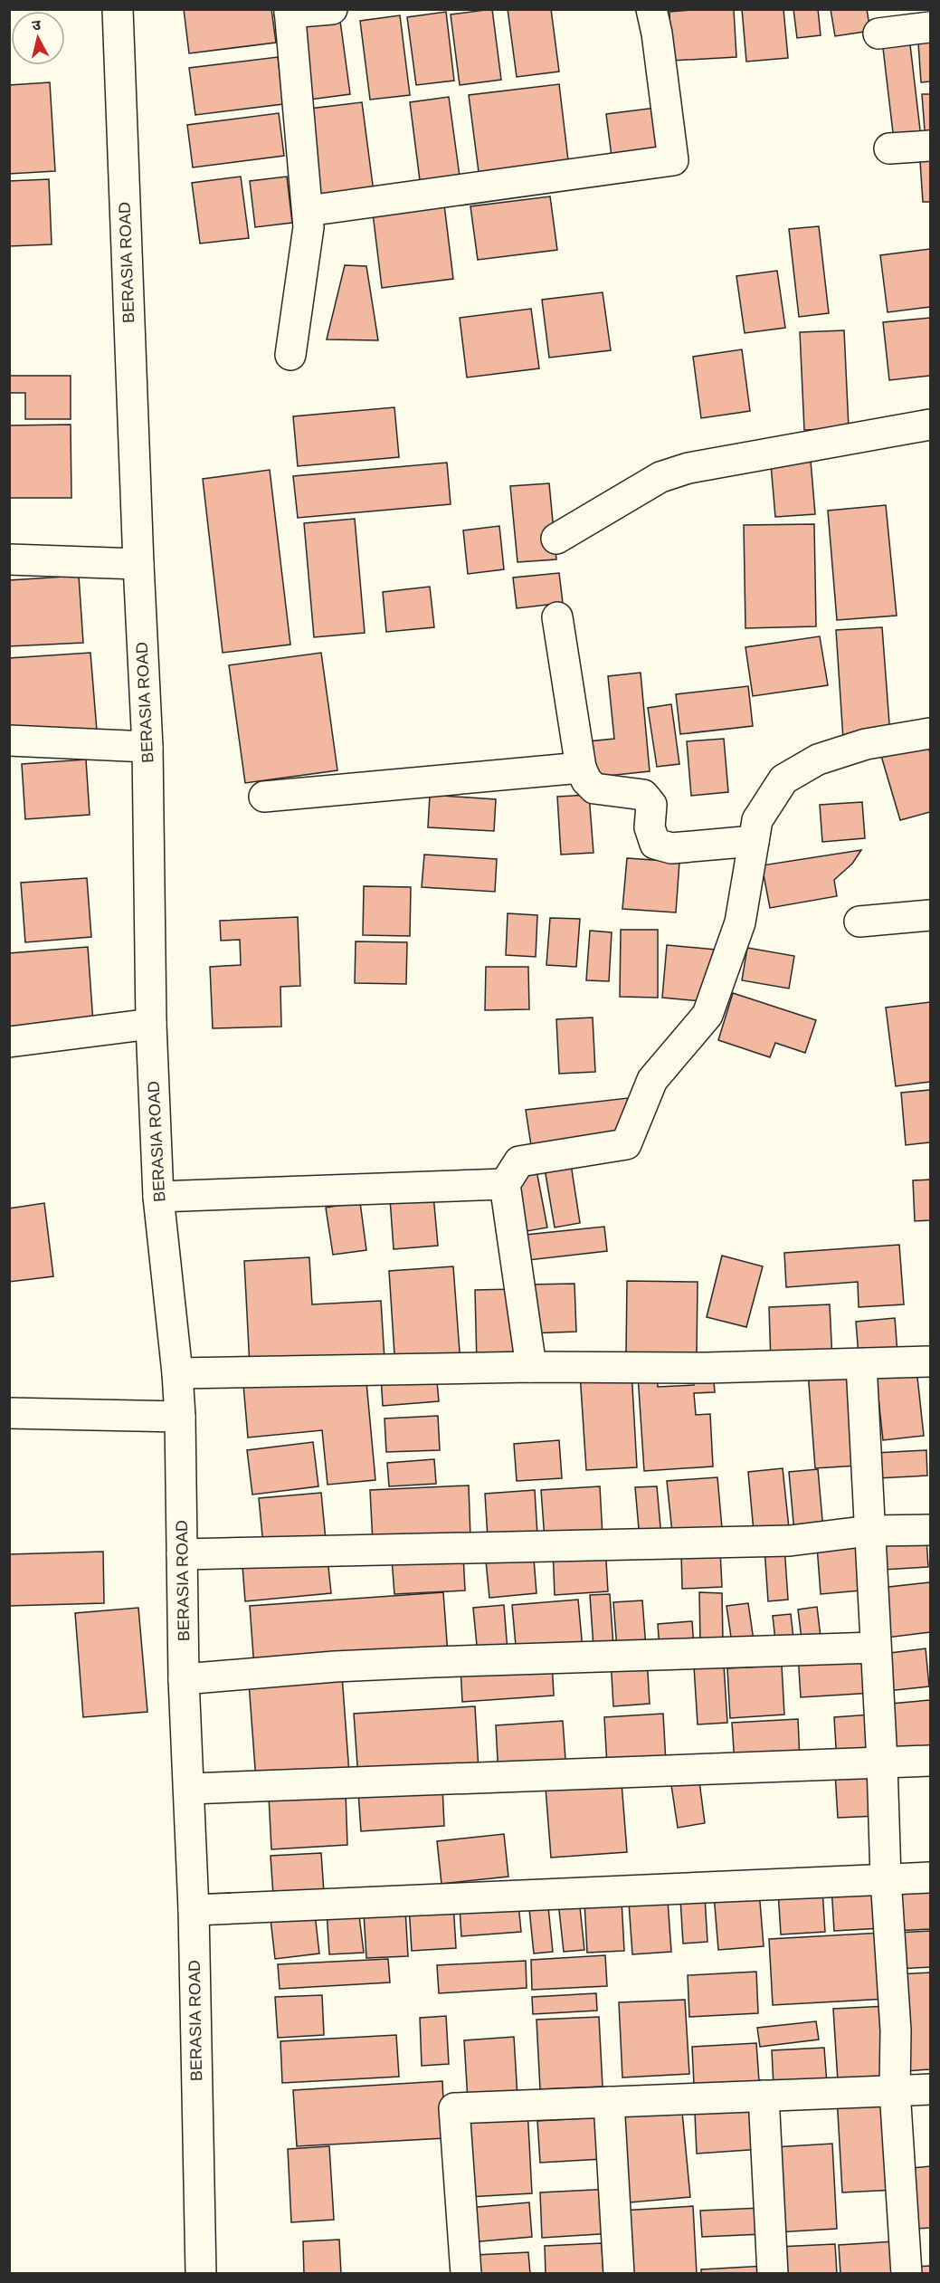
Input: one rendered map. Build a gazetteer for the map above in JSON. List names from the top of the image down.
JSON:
{
  "streets": {
    "street": ["BERASIA ROAD"]
  },
  "north": "top"
}
